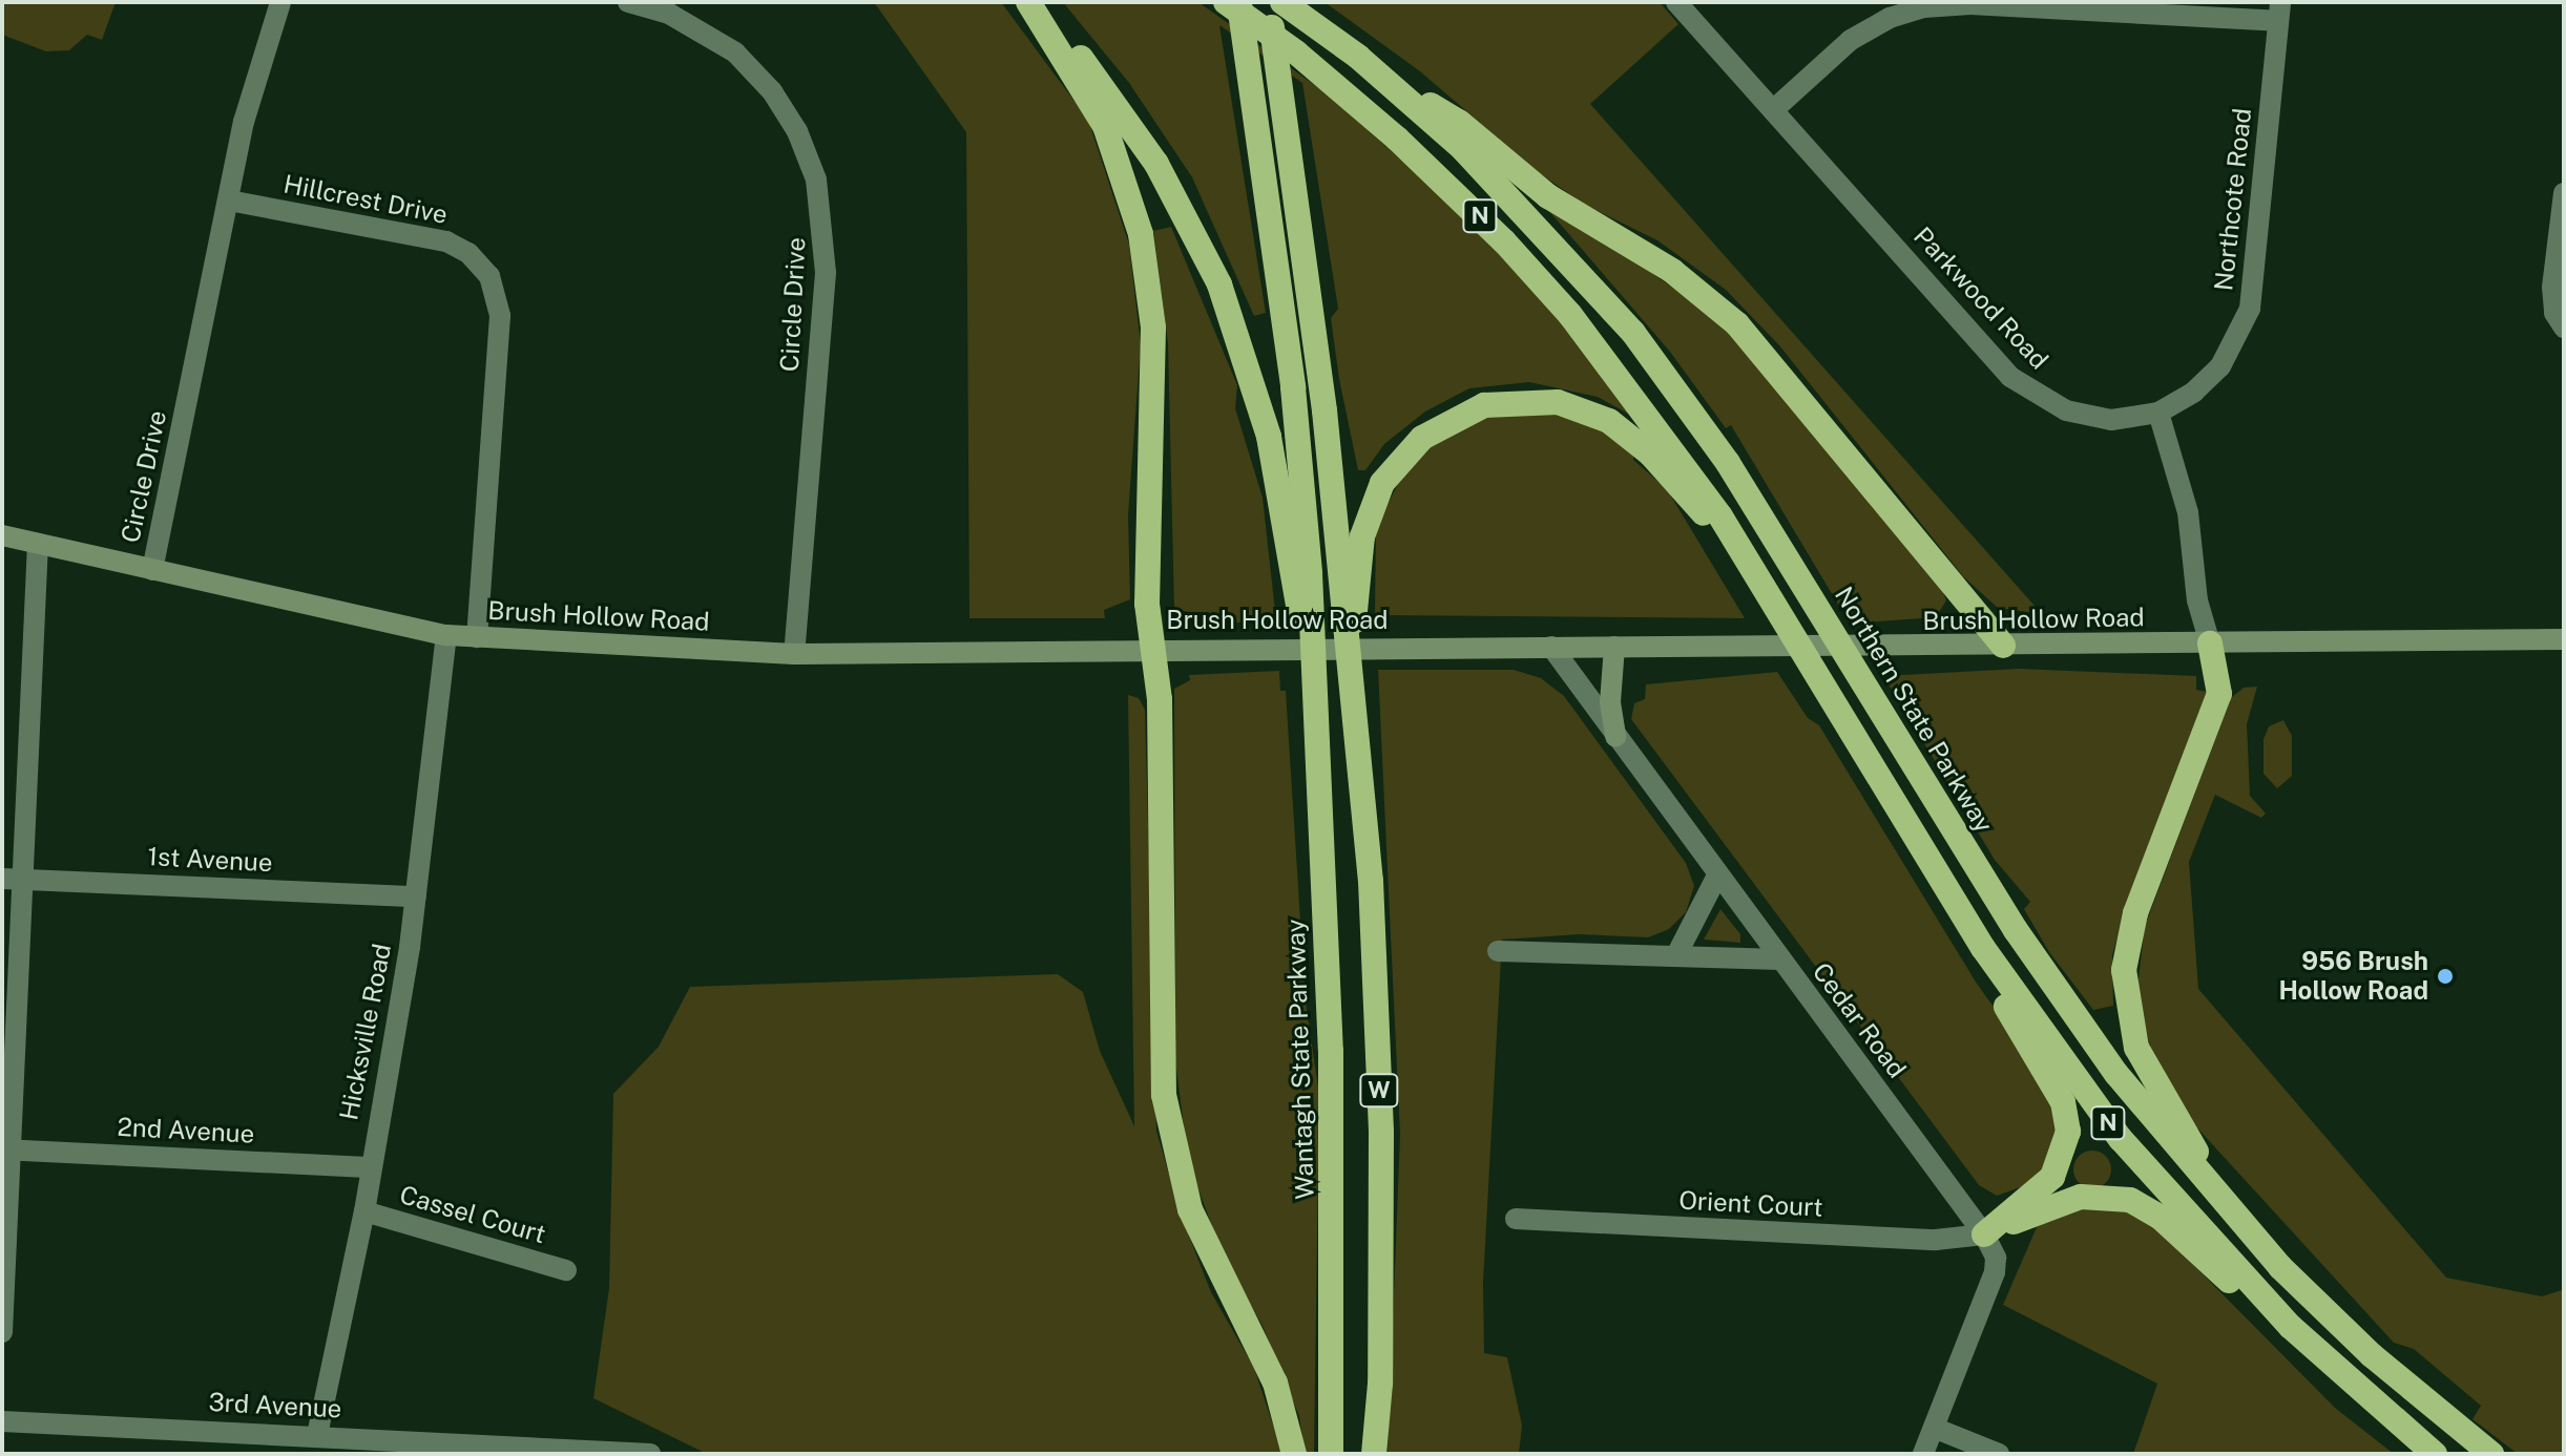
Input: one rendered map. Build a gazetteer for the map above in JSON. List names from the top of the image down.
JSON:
{
  "streets": {
    "highway": [
      "N",
      "Northern State Parkway",
      "Wantagh State Parkway",
      "W"
    ],
    "main road": ["Brush Hollow Road"],
    "street": [
      "Hillcrest Drive",
      "Northcote Road",
      "Parkwood Road",
      "Circle Drive",
      "1st Avenue",
      "Cedar Road",
      "Hicksville Road",
      "2nd Avenue",
      "Orient Court",
      "Cassel Court",
      "3rd Avenue"
    ]
  },
  "crossings": [
    ["Hillcrest Drive", "Circle Drive"],
    ["Hillcrest Drive", "Brush Hollow Road"],
    ["Northcote Road", "Parkwood Road"],
    ["Circle Drive", "Brush Hollow Road"],
    ["Brush Hollow Road", "Cedar Road"],
    ["Brush Hollow Road", "Hicksville Road"],
    ["1st Avenue", "Hicksville Road"],
    ["Cedar Road", "Orient Court"],
    ["Hicksville Road", "2nd Avenue"],
    ["Hicksville Road", "Cassel Court"],
    ["Hicksville Road", "3rd Avenue"]
  ],
  "places": ["956 Brush Hollow Road"]
}
